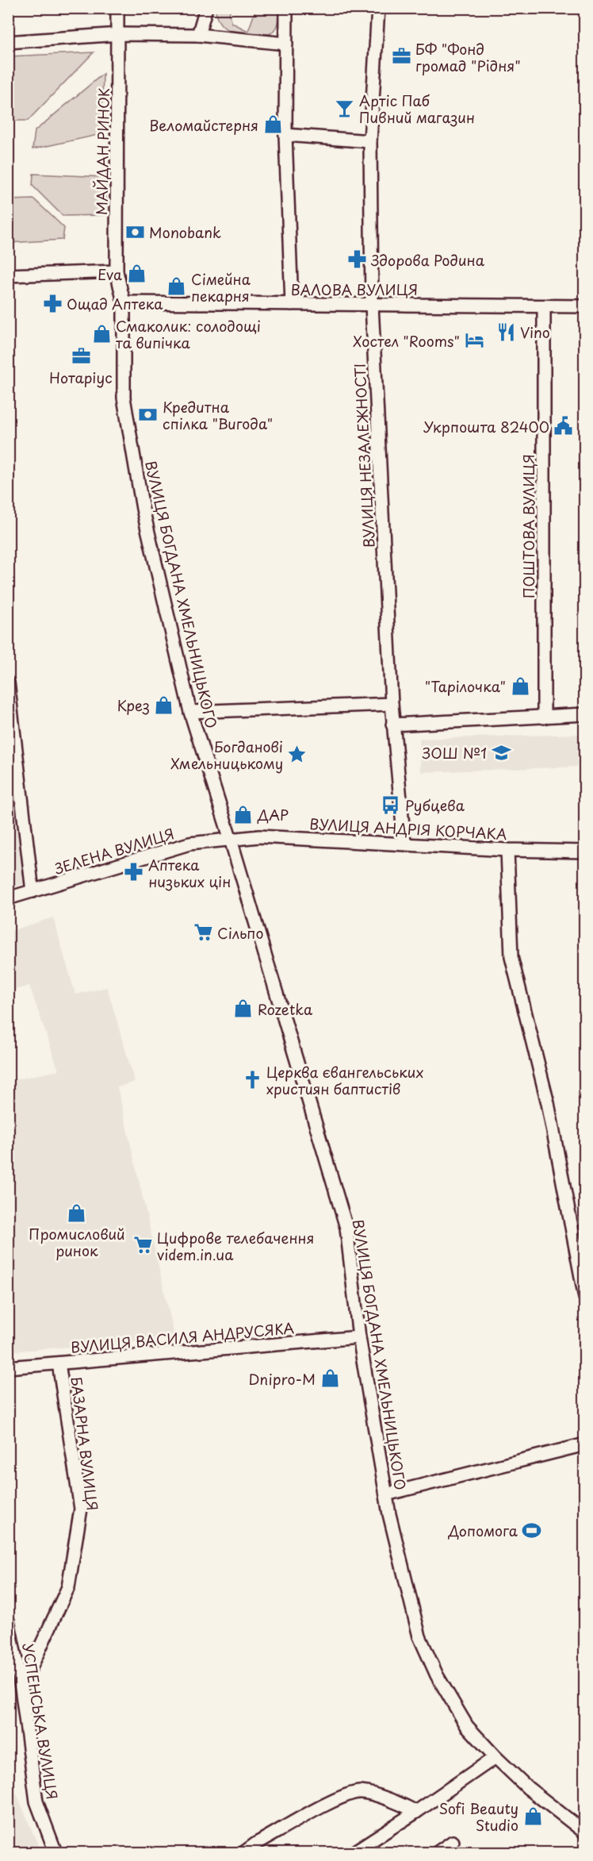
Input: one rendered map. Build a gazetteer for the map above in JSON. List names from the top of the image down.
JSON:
{
  "streets": {
    "street": [
      "МАЙДАН РИНОК",
      "ВАЛОВА ВУЛИЦЯ",
      "ВУЛИЦЯ НЕЗАЛЕЖНОСТІ",
      "ПОШТОВА ВУЛИЦЯ",
      "ВУЛИЦЯ БОГДАНА ХМЕЛЬНИЦЬКОГО",
      "ВУЛИЦЯ АНДРІЯ КОРЧАКА",
      "ЗЕЛЕНА ВУЛИЦЯ",
      "ВУЛИЦЯ ВАСИЛЯ АНДРУСЯКА",
      "БАЗАРНА ВУЛИЦЯ",
      "УСПЕНСЬКА ВУЛИЦЯ"
    ]
  },
  "crossings": [
    ["МАЙДАН РИНОК", "ВУЛИЦЯ БОГДАНА ХМЕЛЬНИЦЬКОГО"],
    ["ВАЛОВА ВУЛИЦЯ", "ВУЛИЦЯ НЕЗАЛЕЖНОСТІ"],
    ["ВАЛОВА ВУЛИЦЯ", "ПОШТОВА ВУЛИЦЯ"],
    ["ВАЛОВА ВУЛИЦЯ", "ВУЛИЦЯ БОГДАНА ХМЕЛЬНИЦЬКОГО"],
    ["ВУЛИЦЯ НЕЗАЛЕЖНОСТІ", "ВУЛИЦЯ АНДРІЯ КОРЧАКА"],
    ["ВУЛИЦЯ БОГДАНА ХМЕЛЬНИЦЬКОГО", "ВУЛИЦЯ АНДРІЯ КОРЧАКА"],
    ["ВУЛИЦЯ БОГДАНА ХМЕЛЬНИЦЬКОГО", "ЗЕЛЕНА ВУЛИЦЯ"],
    ["ВУЛИЦЯ БОГДАНА ХМЕЛЬНИЦЬКОГО", "ВУЛИЦЯ ВАСИЛЯ АНДРУСЯКА"],
    ["ВУЛИЦЯ АНДРІЯ КОРЧАКА", "ЗЕЛЕНА ВУЛИЦЯ"],
    ["ВУЛИЦЯ ВАСИЛЯ АНДРУСЯКА", "БАЗАРНА ВУЛИЦЯ"],
    ["БАЗАРНА ВУЛИЦЯ", "УСПЕНСЬКА ВУЛИЦЯ"]
  ],
  "places": {
    "office": ["БФ \"Фонд громад \"Рідня\"", "Нотаріус"],
    "bar": ["Артіс Паб Пивний магазин"],
    "shop": [
      "Веломайстерня",
      "Eva",
      "Сімейна пекарня",
      "Смаколик: солодощі та випічка",
      "\"Тарілочка\"",
      "Крез",
      "ДАР",
      "Rozetka",
      "Промисловий ринок",
      "Dnipro-M",
      "Sofi Beauty Studio"
    ],
    "bank": ["Monobank", "Кредитна спілка \"Вигода\""],
    "pharmacy": ["Здорова Родина", "Ощад Аптека", "Аптека низьких цін"],
    "restaurant": ["Vino"],
    "hotel": ["Хостел \"Rooms\""],
    "public building": ["Укрпошта 82400"],
    "school or university": ["ЗОШ №1"],
    "place": ["Богданові Хмельницькому"],
    "bus stop": ["Рубцева"],
    "supermarket": ["Сільпо", "Цифрове телебачення videm.in.ua"],
    "church": ["Церква євангельських християн баптистів"],
    "sports": ["Допомога"]
  }
}
